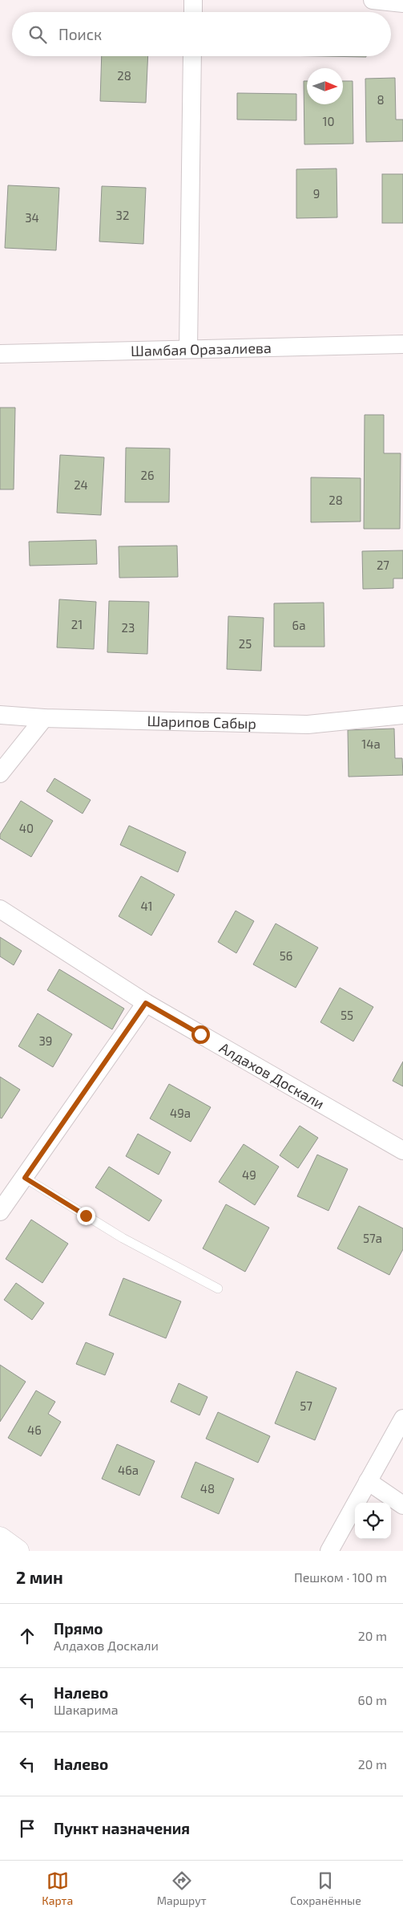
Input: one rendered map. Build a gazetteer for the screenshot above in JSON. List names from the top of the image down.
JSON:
{
  "streets": {
    "street": ["Шамбая Оразалиева", "Шарипов Сабыр", "Алдахов Доскали"]
  },
  "house_numbers": [
    "28",
    "8",
    "10",
    "9",
    "32",
    "34",
    "26",
    "24",
    "28",
    "27",
    "21",
    "6а",
    "23",
    "25",
    "14а",
    "40",
    "41",
    "56",
    "55",
    "39",
    "49а",
    "49",
    "57а",
    "57",
    "46",
    "46а",
    "48"
  ],
  "north": "right",
  "page": {
    "search": "Поиск",
    "heading": ["2 мин", "Пешком · 100 m"],
    "list": [
      ["Прямо", "Алдахов Доскали", "20 m"],
      ["Налево", "Шакарима", "60 m"],
      ["Налево", "20 m"],
      "Пункт назначения"
    ],
    "nav": ["Карта", "Маршрут", "Сохранённые"]
  }
}
